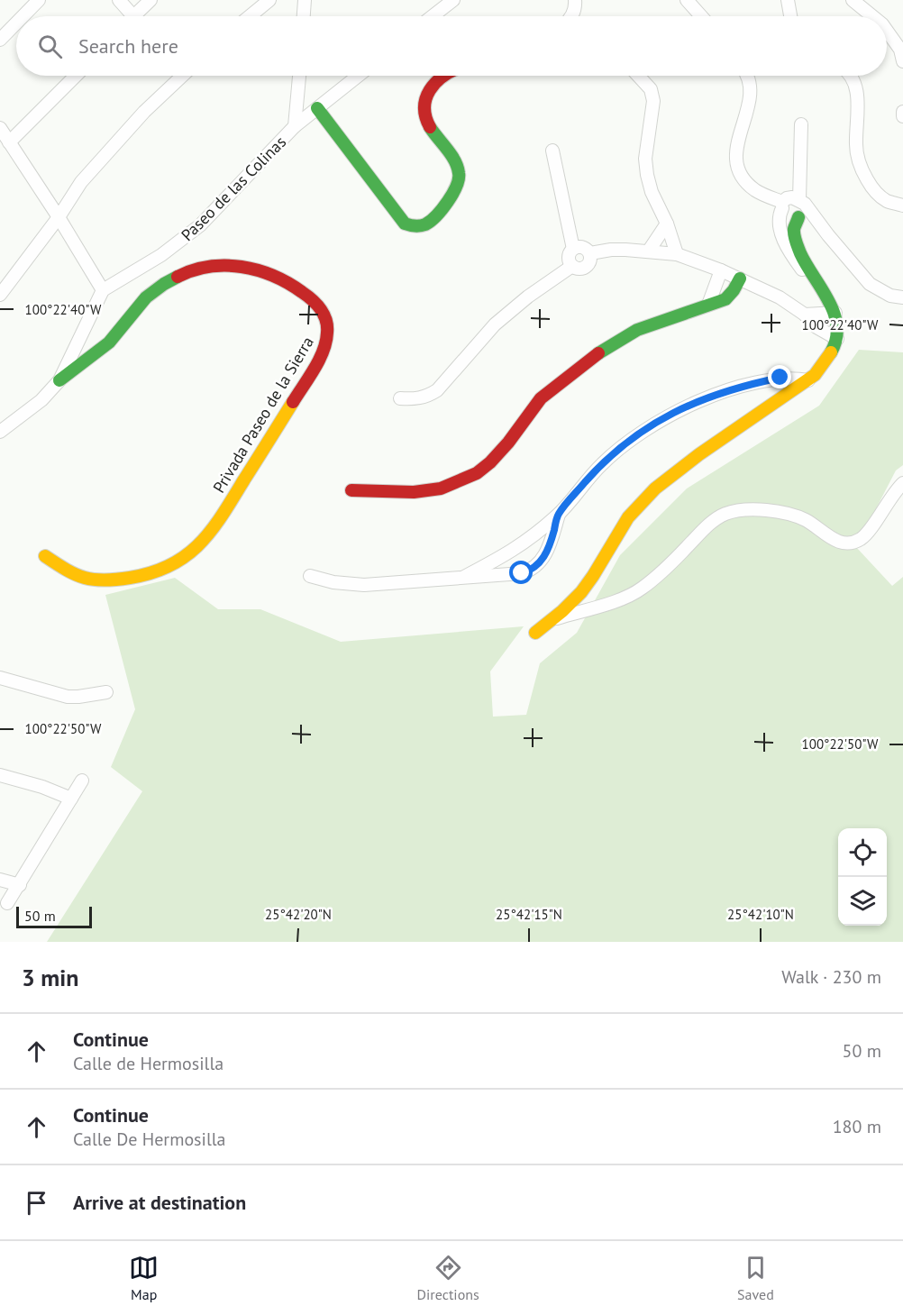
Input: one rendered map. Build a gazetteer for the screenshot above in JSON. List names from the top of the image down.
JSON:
{
  "streets": {
    "street": ["Paseo de las Colinas", "Privada Paseo de la Sierra"]
  },
  "scale_bar": "50 m",
  "page": {
    "search": "Search here",
    "scale": "50 m",
    "heading": ["3 min", "Walk · 230 m"],
    "list": [
      ["Continue", "Calle de Hermosilla", "50 m"],
      ["Continue", "Calle De Hermosilla", "180 m"],
      "Arrive at destination"
    ],
    "nav": ["Map", "Directions", "Saved"]
  },
  "coordinates": [
    "100°22'40\"W",
    "100°22'50\"W",
    "25°42'20\"N",
    "25°42'15\"N",
    "25°42'10\"N"
  ]
}
